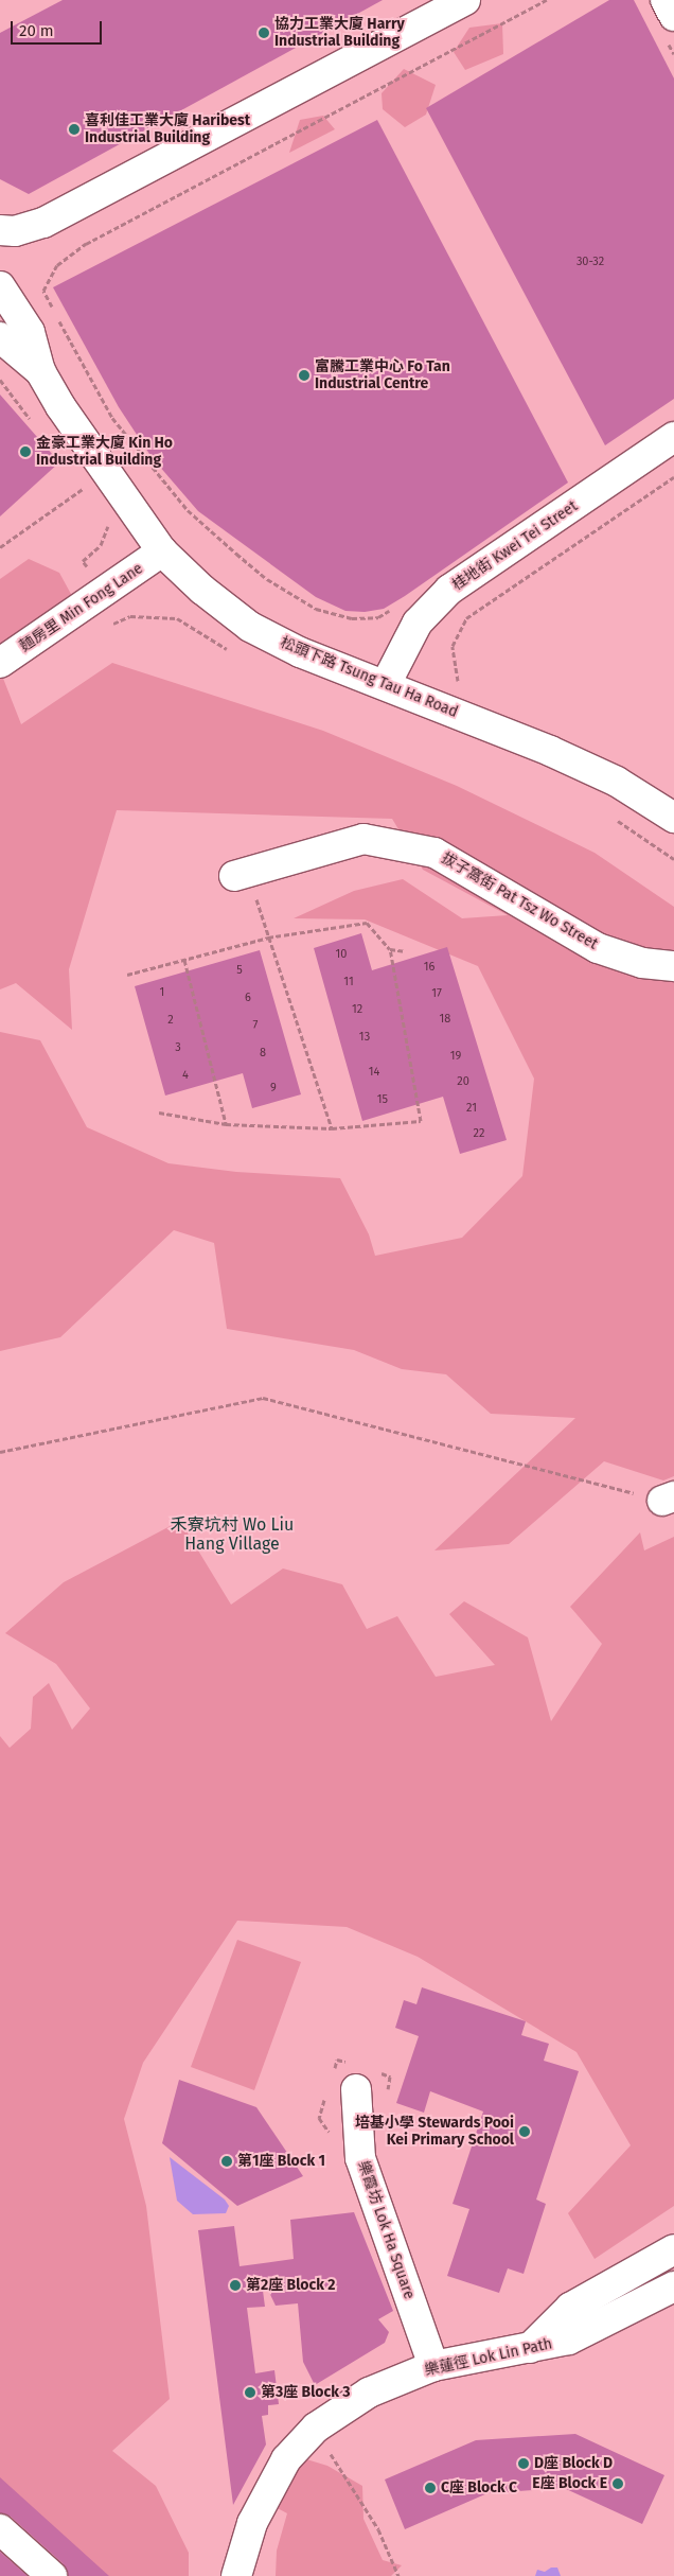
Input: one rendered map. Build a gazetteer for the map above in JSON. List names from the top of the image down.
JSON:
{
  "streets": {
    "street": [
      "桂地街 Kwei Tei Street",
      "麵房里 Min Fong Lane",
      "松頭下路 Tsung Tau Ha Road",
      "拔子窩街 Pat Tsz Wo Street",
      "樂霞坊 Lok Ha Square",
      "樂蓮徑 Lok Lin Path"
    ]
  },
  "crossings": [
    ["桂地街 Kwei Tei Street", "松頭下路 Tsung Tau Ha Road"],
    ["麵房里 Min Fong Lane", "松頭下路 Tsung Tau Ha Road"],
    ["樂霞坊 Lok Ha Square", "樂蓮徑 Lok Lin Path"]
  ],
  "districts": ["禾寮坑村 Wo Liu Hang Village"],
  "places": [
    "協力工業大廈 Harry Industrial Building",
    "喜利佳工業大廈 Haribest Industrial Building",
    "富騰工業中心 Fo Tan Industrial Centre",
    "金豪工業大廈 Kin Ho Industrial Building",
    "培基小學 Stewards Pooi Kei Primary School",
    "第1座 Block 1",
    "第2座 Block 2",
    "第3座 Block 3",
    "D座 Block D",
    "E座 Block E",
    "C座 Block C"
  ],
  "house_numbers": [
    "30-32",
    "10",
    "16",
    "5",
    "11",
    "1",
    "17",
    "6",
    "12",
    "18",
    "2",
    "7",
    "13",
    "3",
    "8",
    "19",
    "14",
    "4",
    "20",
    "9",
    "15",
    "21",
    "22"
  ],
  "scale_bar": "20 m"
}
